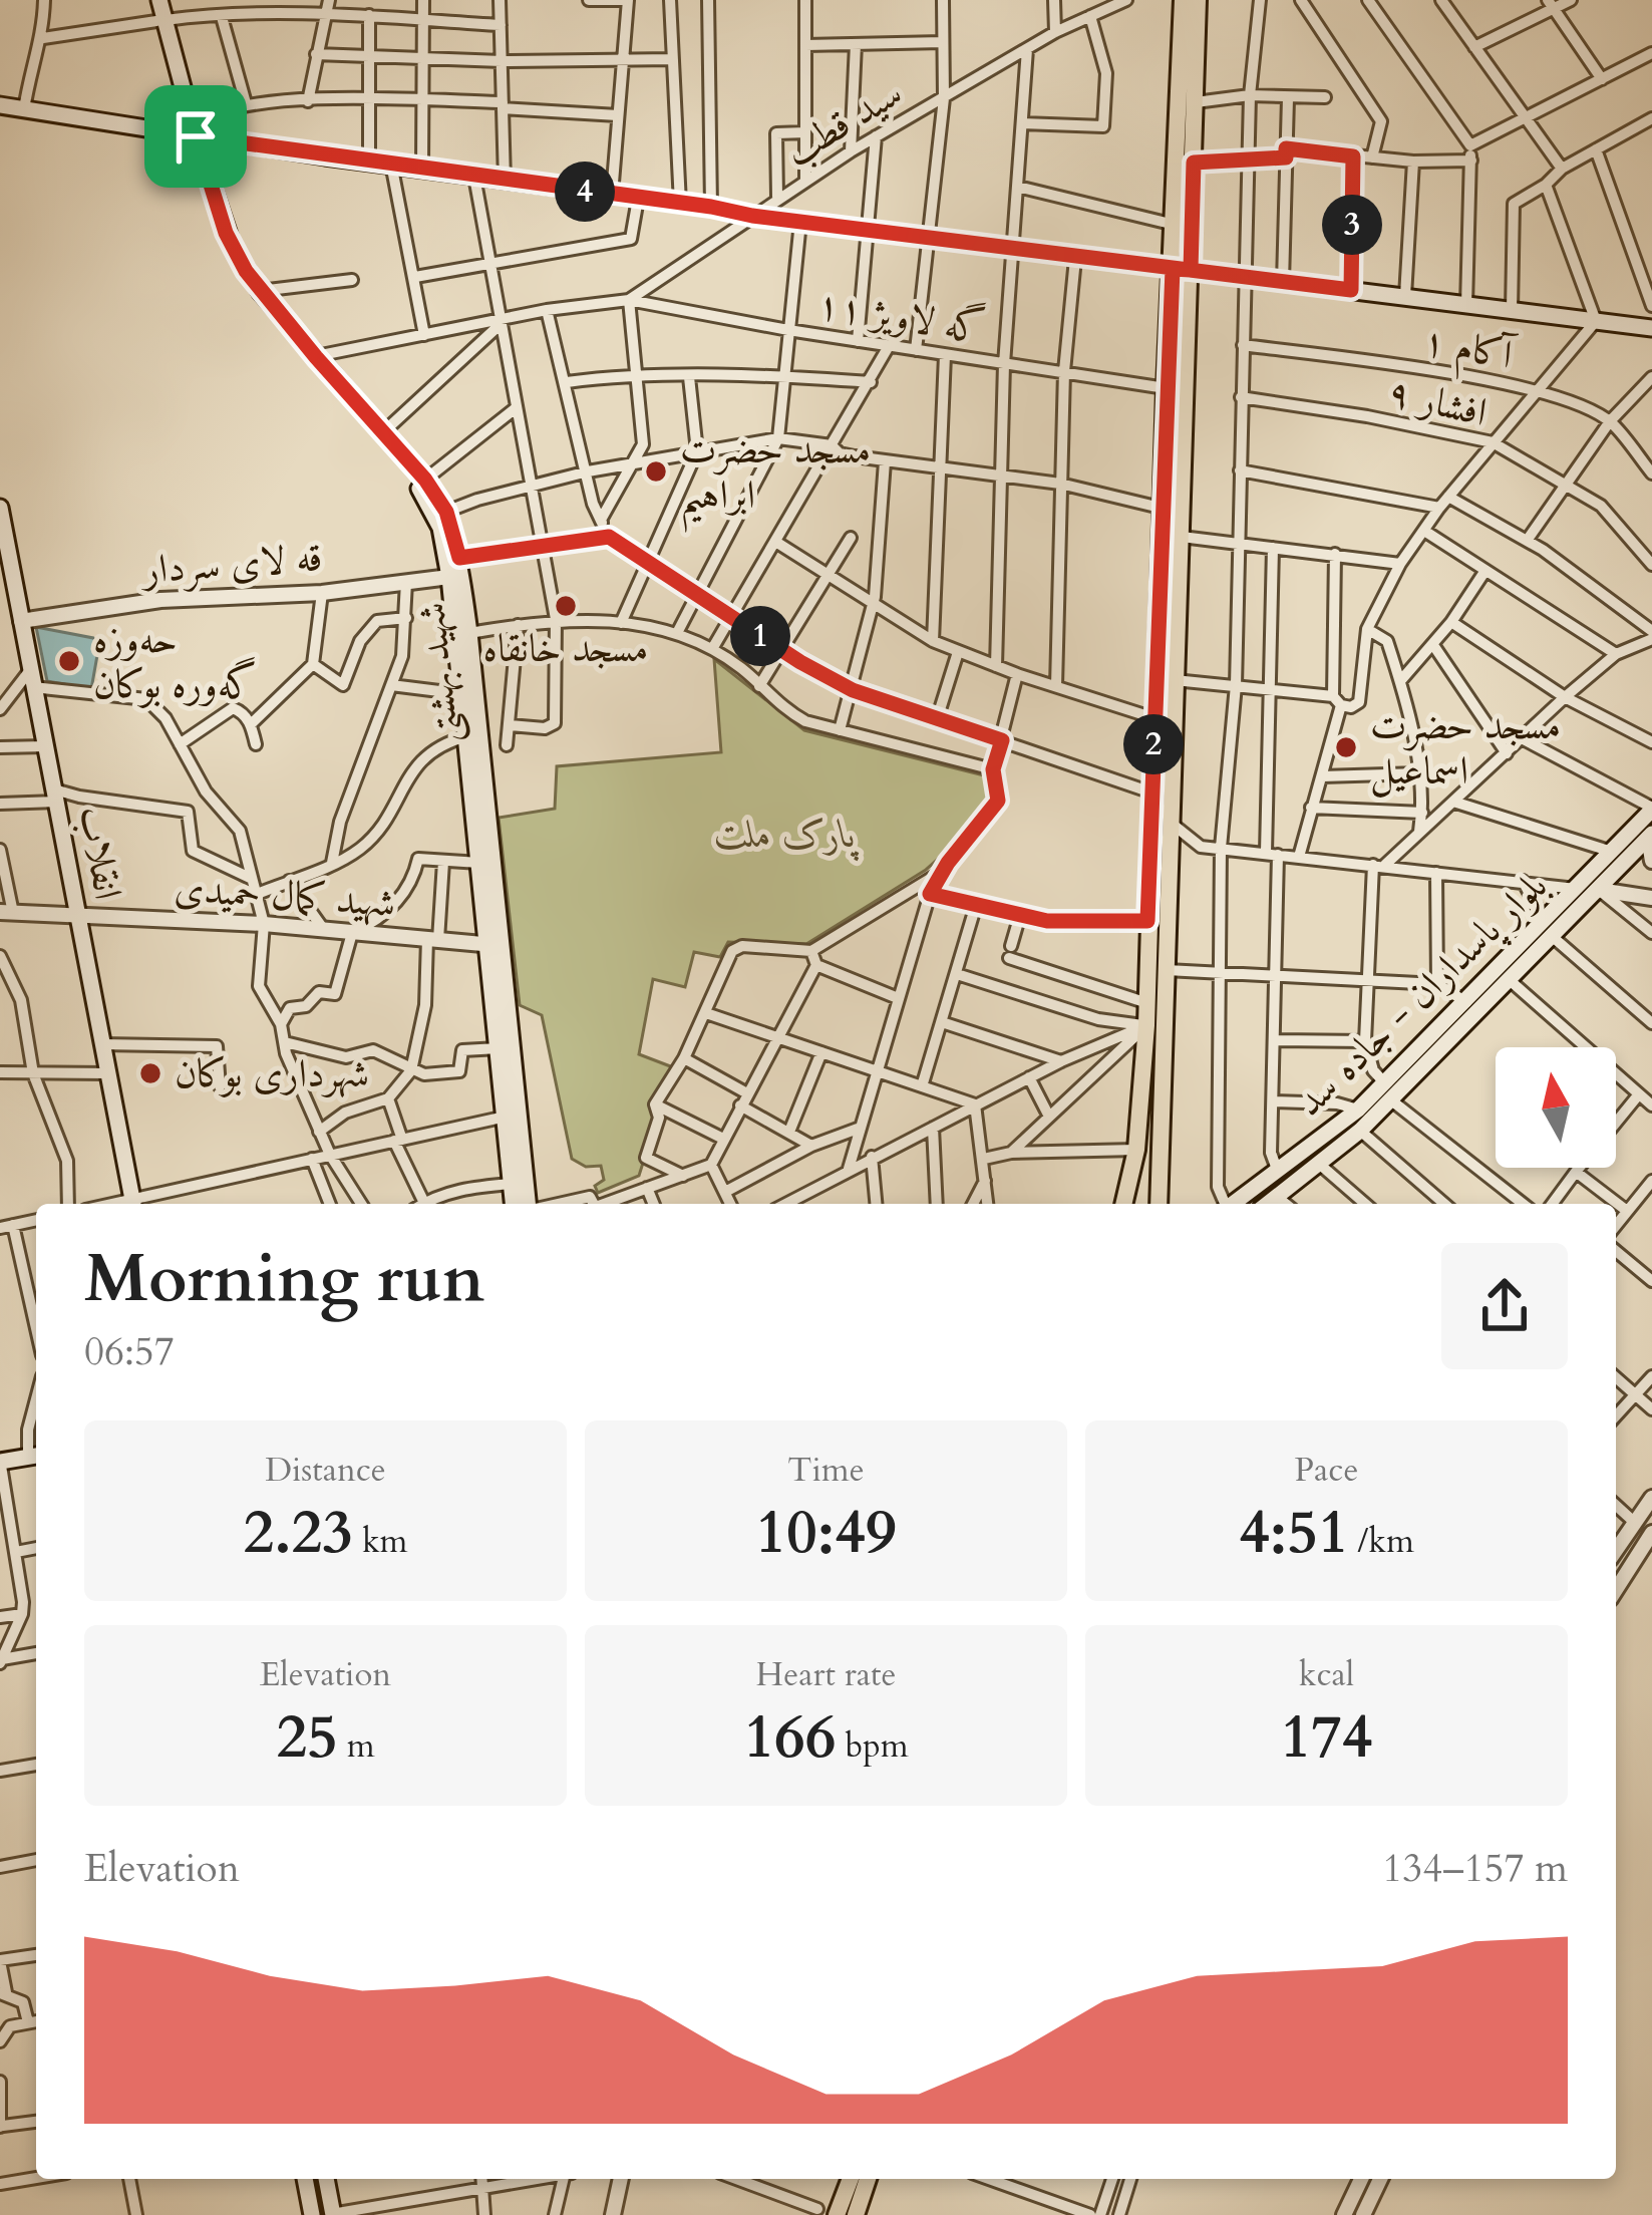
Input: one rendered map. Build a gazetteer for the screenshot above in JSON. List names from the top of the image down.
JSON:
{
  "streets": {
    "main road": ["شهید بهشتی", "انقلاب", "بلوار پاسداران - جاده سد"],
    "street": [
      "سید قطب",
      "گه لاویژ ۱۱",
      "آکام ۱",
      "افشار ۹",
      "قه لای سردار",
      "شهید کمال حمیدی"
    ]
  },
  "crossings": [
    ["سید قطب", "گه لاویژ ۱۱"],
    ["سید قطب", "شهید بهشتی"],
    ["قه لای سردار", "شهید بهشتی"],
    ["قه لای سردار", "انقلاب"],
    ["شهید بهشتی", "شهید کمال حمیدی"],
    ["انقلاب", "شهید کمال حمیدی"]
  ],
  "parks": ["پارک ملت"],
  "places": [
    "مسجد حضرت ابراهیم",
    "مسجد خانقاه",
    "حه‌وزه گه‌وره بوکان",
    "مسجد حضرت اسماعیل",
    "شهرداری بوکان"
  ],
  "north": "top",
  "page": {
    "pins": [
      "4",
      "3",
      "1",
      "2"
    ],
    "heading": ["Morning run", "06:57"],
    "stats": [
      ["Distance", "2.23 km"],
      ["Time", "10:49"],
      ["Pace", "4:51 /km"],
      ["Elevation", "25 m"],
      ["Heart rate", "166 bpm"],
      ["kcal", "174"]
    ],
    "chart": ["Elevation", "134–157 m"]
  }
}
